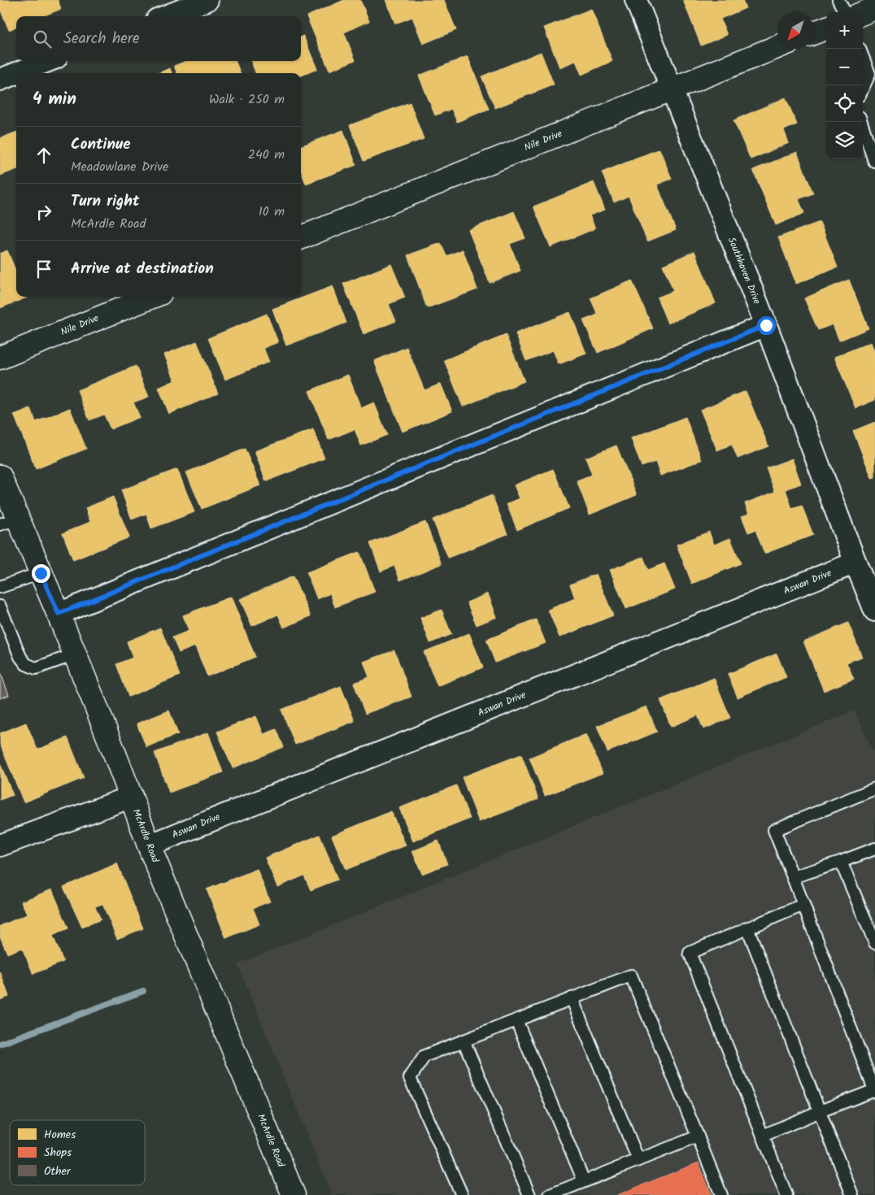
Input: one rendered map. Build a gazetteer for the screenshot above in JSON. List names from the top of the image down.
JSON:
{
  "streets": {
    "main road": ["Nile Drive", "McArdle Road"],
    "street": ["Southhaven Drive", "Aswan Drive"]
  },
  "crossings": [
    ["Nile Drive", "Southhaven Drive"],
    ["Southhaven Drive", "Aswan Drive"],
    ["Aswan Drive", "McArdle Road"]
  ],
  "legend": ["Homes", "Shops", "Other"],
  "north": "bottom left",
  "page": {
    "map_buttons": ["+", "−"],
    "search": "Search here",
    "heading": ["4 min", "Walk · 250 m"],
    "list": [
      ["Continue", "Meadowlane Drive", "240 m"],
      ["Turn right", "McArdle Road", "10 m"],
      "Arrive at destination"
    ]
  }
}
